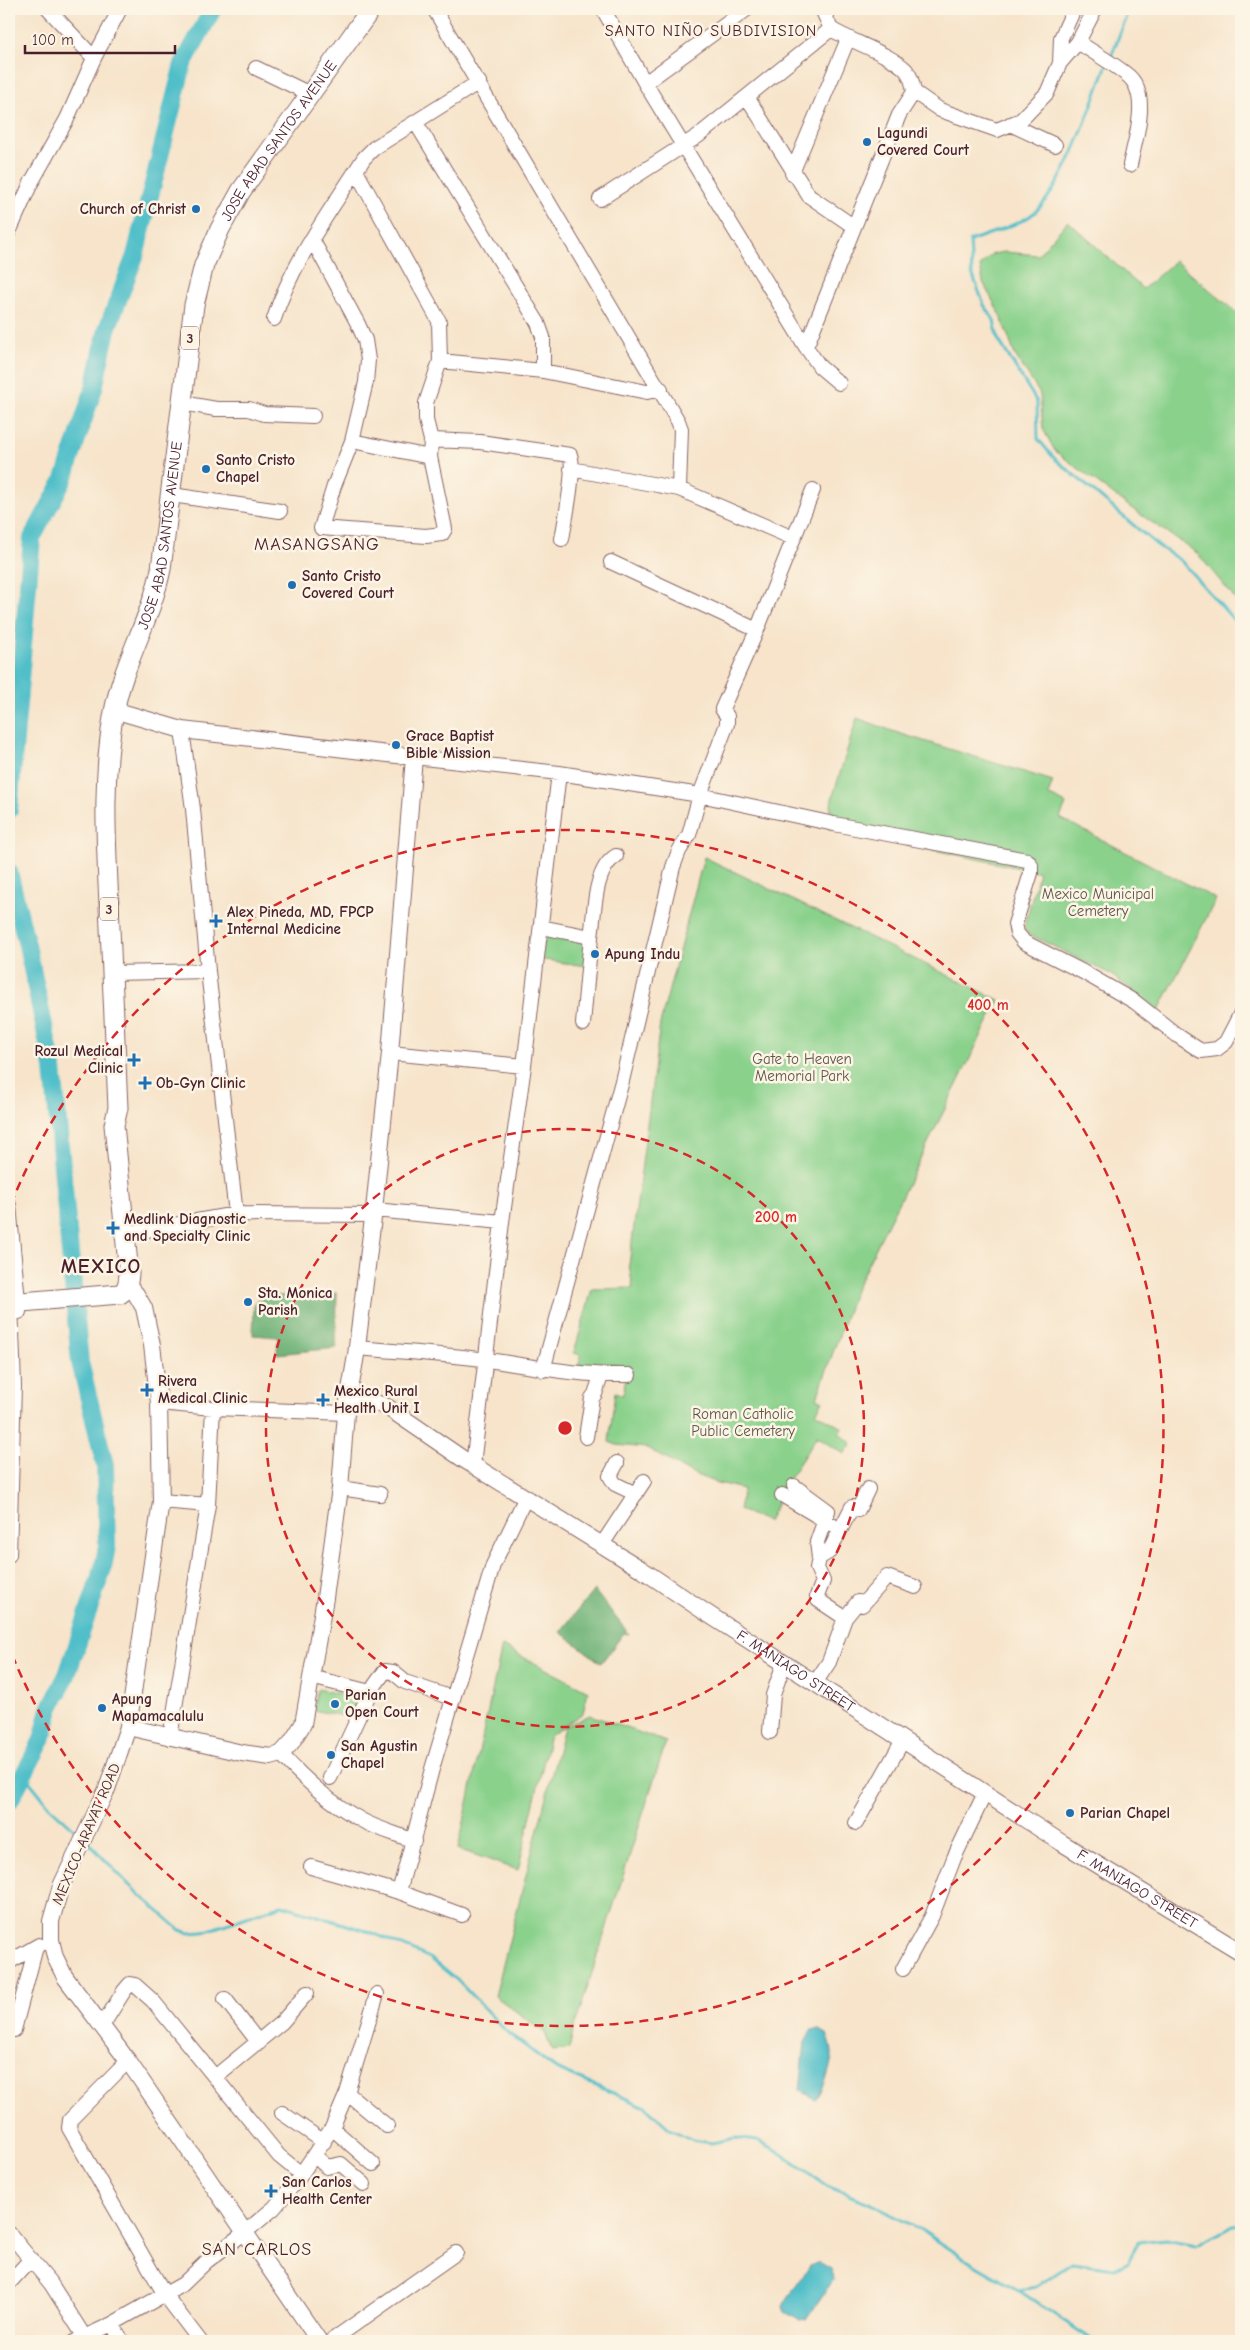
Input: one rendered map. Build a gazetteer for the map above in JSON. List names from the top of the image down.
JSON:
{
  "streets": {
    "highway": ["JOSE ABAD SANTOS AVENUE", "3"],
    "main road": ["F. MANIAGO STREET", "MEXICO-ARAYAT ROAD"]
  },
  "crossings": [
    ["JOSE ABAD SANTOS AVENUE", "MEXICO-ARAYAT ROAD"]
  ],
  "districts": [
    "SANTO NIÑO SUBDIVISION",
    "MASANGSANG",
    "MEXICO",
    "SAN CARLOS"
  ],
  "parks": ["Mexico Municipal Cemetery", "Gate to Heaven Memorial Park", "Roman Catholic Public Cemetery"],
  "places": {
    "other": [
      "Lagundi Covered Court",
      "Church of Christ",
      "Santo Cristo Chapel",
      "Santo Cristo Covered Court",
      "Grace Baptist Bible Mission",
      "Apung Indu",
      "Sta. Monica Parish",
      "Parian Open Court",
      "Apung Mapamacalulu",
      "San Agustin Chapel",
      "Parian Chapel"
    ],
    "health": [
      "Alex Pineda, MD, FPCP Internal Medicine",
      "Rozul Medical Clinic",
      "Ob-Gyn Clinic",
      "Medlink Diagnostic and Specialty Clinic",
      "Rivera Medical Clinic",
      "Mexico Rural Health Unit I",
      "San Carlos Health Center"
    ]
  },
  "scale_bar": "100 m",
  "rings": ["400 m", "200 m"]
}
